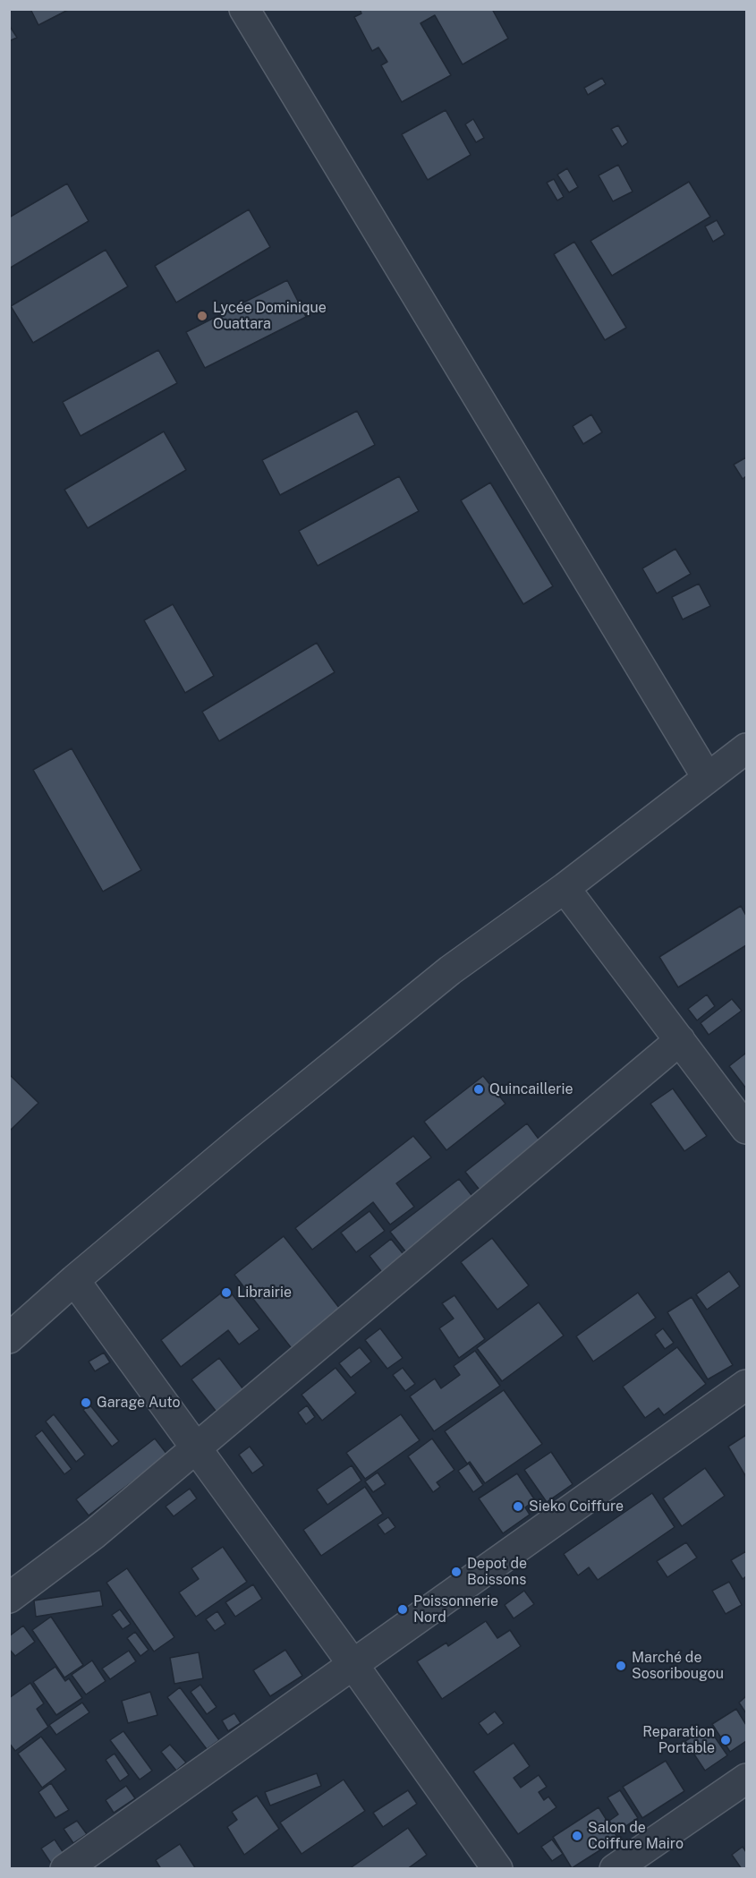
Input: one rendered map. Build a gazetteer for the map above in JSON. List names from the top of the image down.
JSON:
{
  "places": [
    "Lycée Dominique Ouattara",
    "Quincaillerie",
    "Librairie",
    "Garage Auto",
    "Sieko Coiffure",
    "Depot de Boissons",
    "Poissonnerie Nord",
    "Marché de Sosoribougou",
    "Reparation Portable",
    "Salon de Coiffure Mairo"
  ]
}
